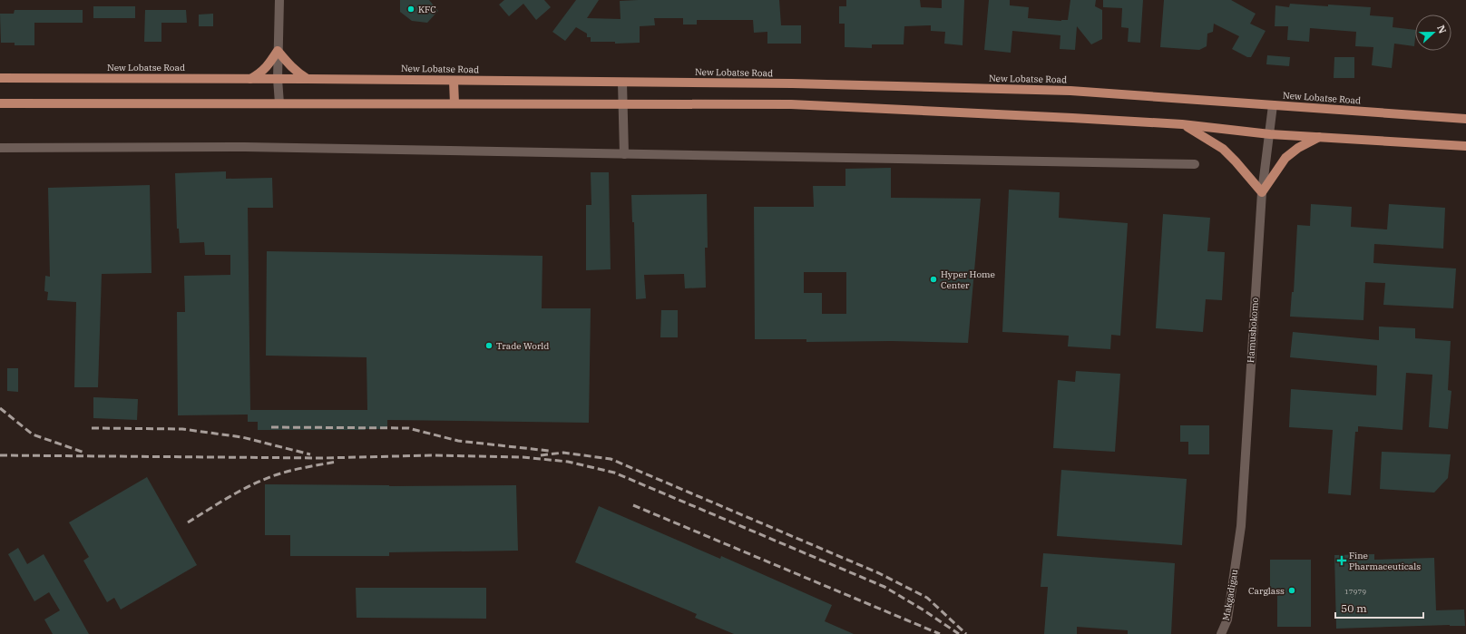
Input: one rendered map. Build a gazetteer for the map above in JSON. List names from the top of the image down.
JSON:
{
  "streets": {
    "main road": ["New Lobatse Road"],
    "street": ["Hamushokomo", "Makgadigau"]
  },
  "crossings": [
    ["New Lobatse Road", "Hamushokomo"],
    ["Hamushokomo", "Makgadigau"]
  ],
  "places": {
    "other": [
      "KFC",
      "Hyper Home Center",
      "Trade World",
      "Carglass"
    ],
    "health": ["Fine Pharmaceuticals"]
  },
  "house_numbers": ["17979"],
  "scale_bar": "50 m",
  "north": "right"
}
